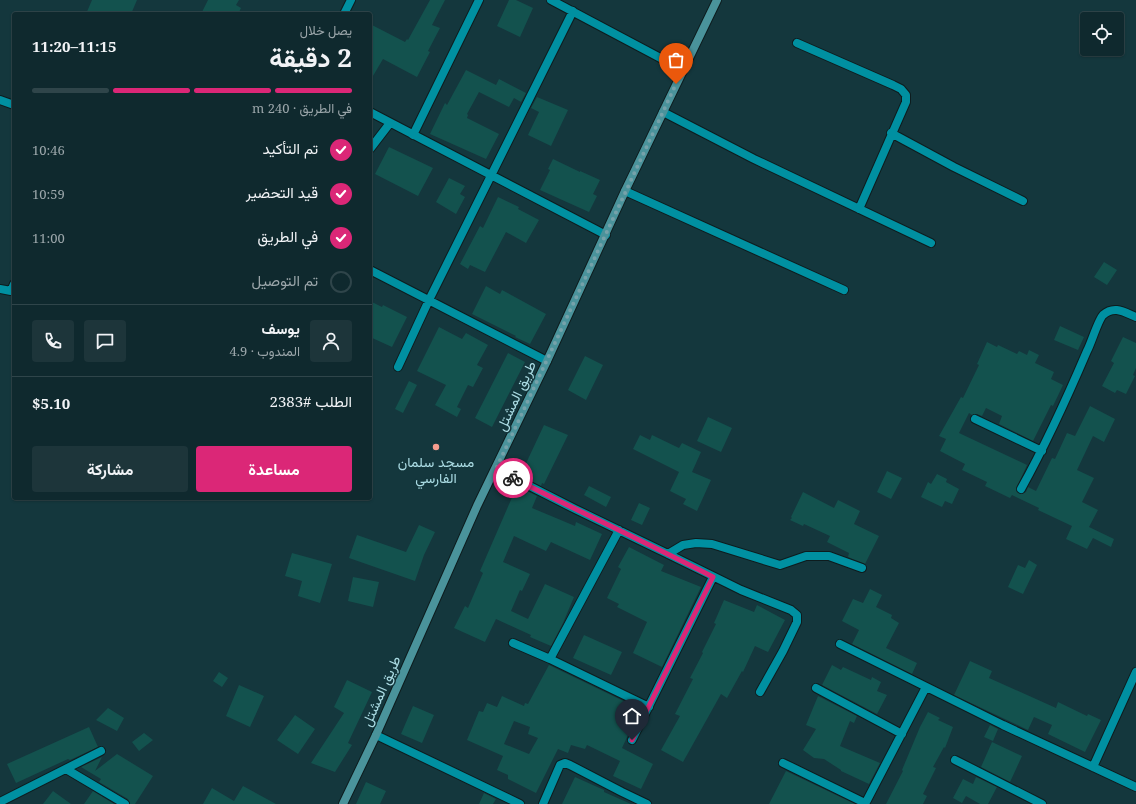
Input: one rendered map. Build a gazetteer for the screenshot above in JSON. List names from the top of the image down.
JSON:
{
  "streets": {
    "main road": ["طريق المشتل"]
  },
  "places": ["مسجد سلمان الفارسي"],
  "page": {
    "heading": ["2 دقيقة", "يصل خلال", "11:15–11:20"],
    "panel": [
      "يوسف",
      "المندوب · 4.9",
      "الطلب #2383",
      "$5.10"
    ],
    "bar": "في الطريق · 240 m",
    "list": [
      ["تم التأكيد", "10:46"],
      ["قيد التحضير", "10:59"],
      ["في الطريق", "11:00"],
      "تم التوصيل"
    ],
    "buttons": ["مساعدة", "مشاركة"]
  }
}
